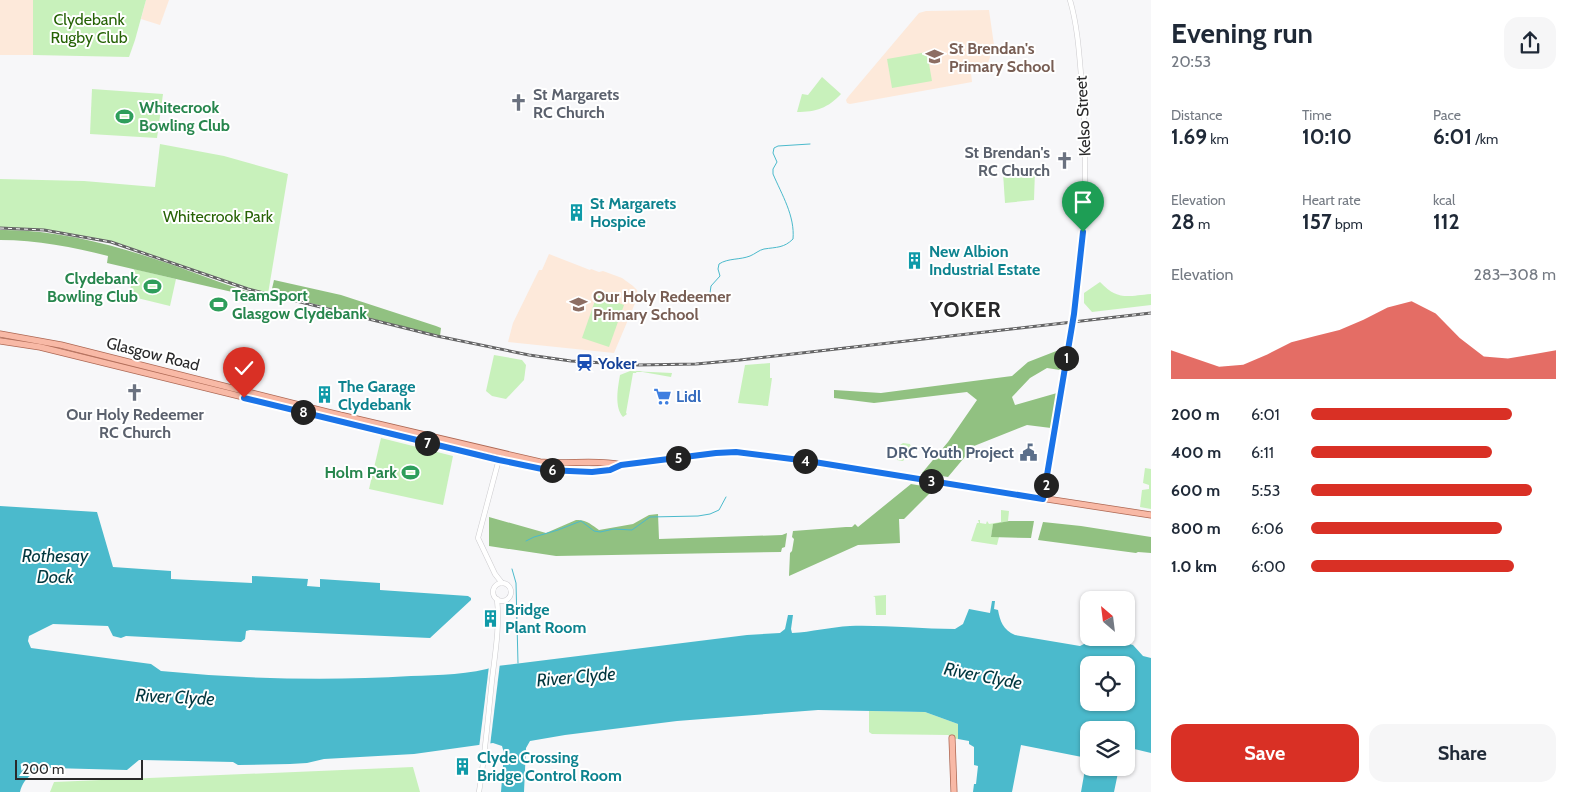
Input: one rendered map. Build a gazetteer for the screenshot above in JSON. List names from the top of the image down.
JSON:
{
  "streets": {
    "main road": ["Glasgow Road"],
    "street": ["Kelso Street"]
  },
  "districts": ["YOKER"],
  "water": ["Rothesay Dock", "River Clyde"],
  "parks": ["Clydebank Rugby Club", "Whitecrook Park"],
  "places": {
    "school or university": ["St Brendan's Primary School", "Our Holy Redeemer Primary School"],
    "church": ["St Margarets RC Church", "St Brendan's RC Church", "Our Holy Redeemer RC Church"],
    "sports": [
      "Whitecrook Bowling Club",
      "Clydebank Bowling Club",
      "TeamSport Glasgow Clydebank",
      "Holm Park"
    ],
    "building": [
      "St Margarets Hospice",
      "New Albion Industrial Estate",
      "The Garage Clydebank",
      "Bridge Plant Room",
      "Clyde Crossing Bridge Control Room"
    ],
    "station": ["Yoker"],
    "supermarket": ["Lidl"],
    "public building": ["DRC Youth Project"]
  },
  "scale_bar": "200 m",
  "north": "top left",
  "page": {
    "heading": ["Evening run", "20:53"],
    "stats": [
      ["Distance", "1.69 km"],
      ["Time", "10:10"],
      ["Pace", "6:01 /km"],
      ["Elevation", "28 m"],
      ["Heart rate", "157 bpm"],
      ["kcal", "112"]
    ],
    "chart": ["Elevation", "283–308 m"],
    "pins": [
      "1",
      "8",
      "7",
      "5",
      "4",
      "6",
      "3",
      "2"
    ],
    "list": [
      {
        "name": "200 m",
        "note": "6:01"
      },
      {
        "name": "400 m",
        "note": "6:11"
      },
      {
        "name": "600 m",
        "note": "5:53"
      },
      {
        "name": "800 m",
        "note": "6:06"
      },
      {
        "name": "1.0 km",
        "note": "6:00"
      }
    ],
    "buttons": ["Save", "Share"],
    "scale": "200 m"
  }
}
